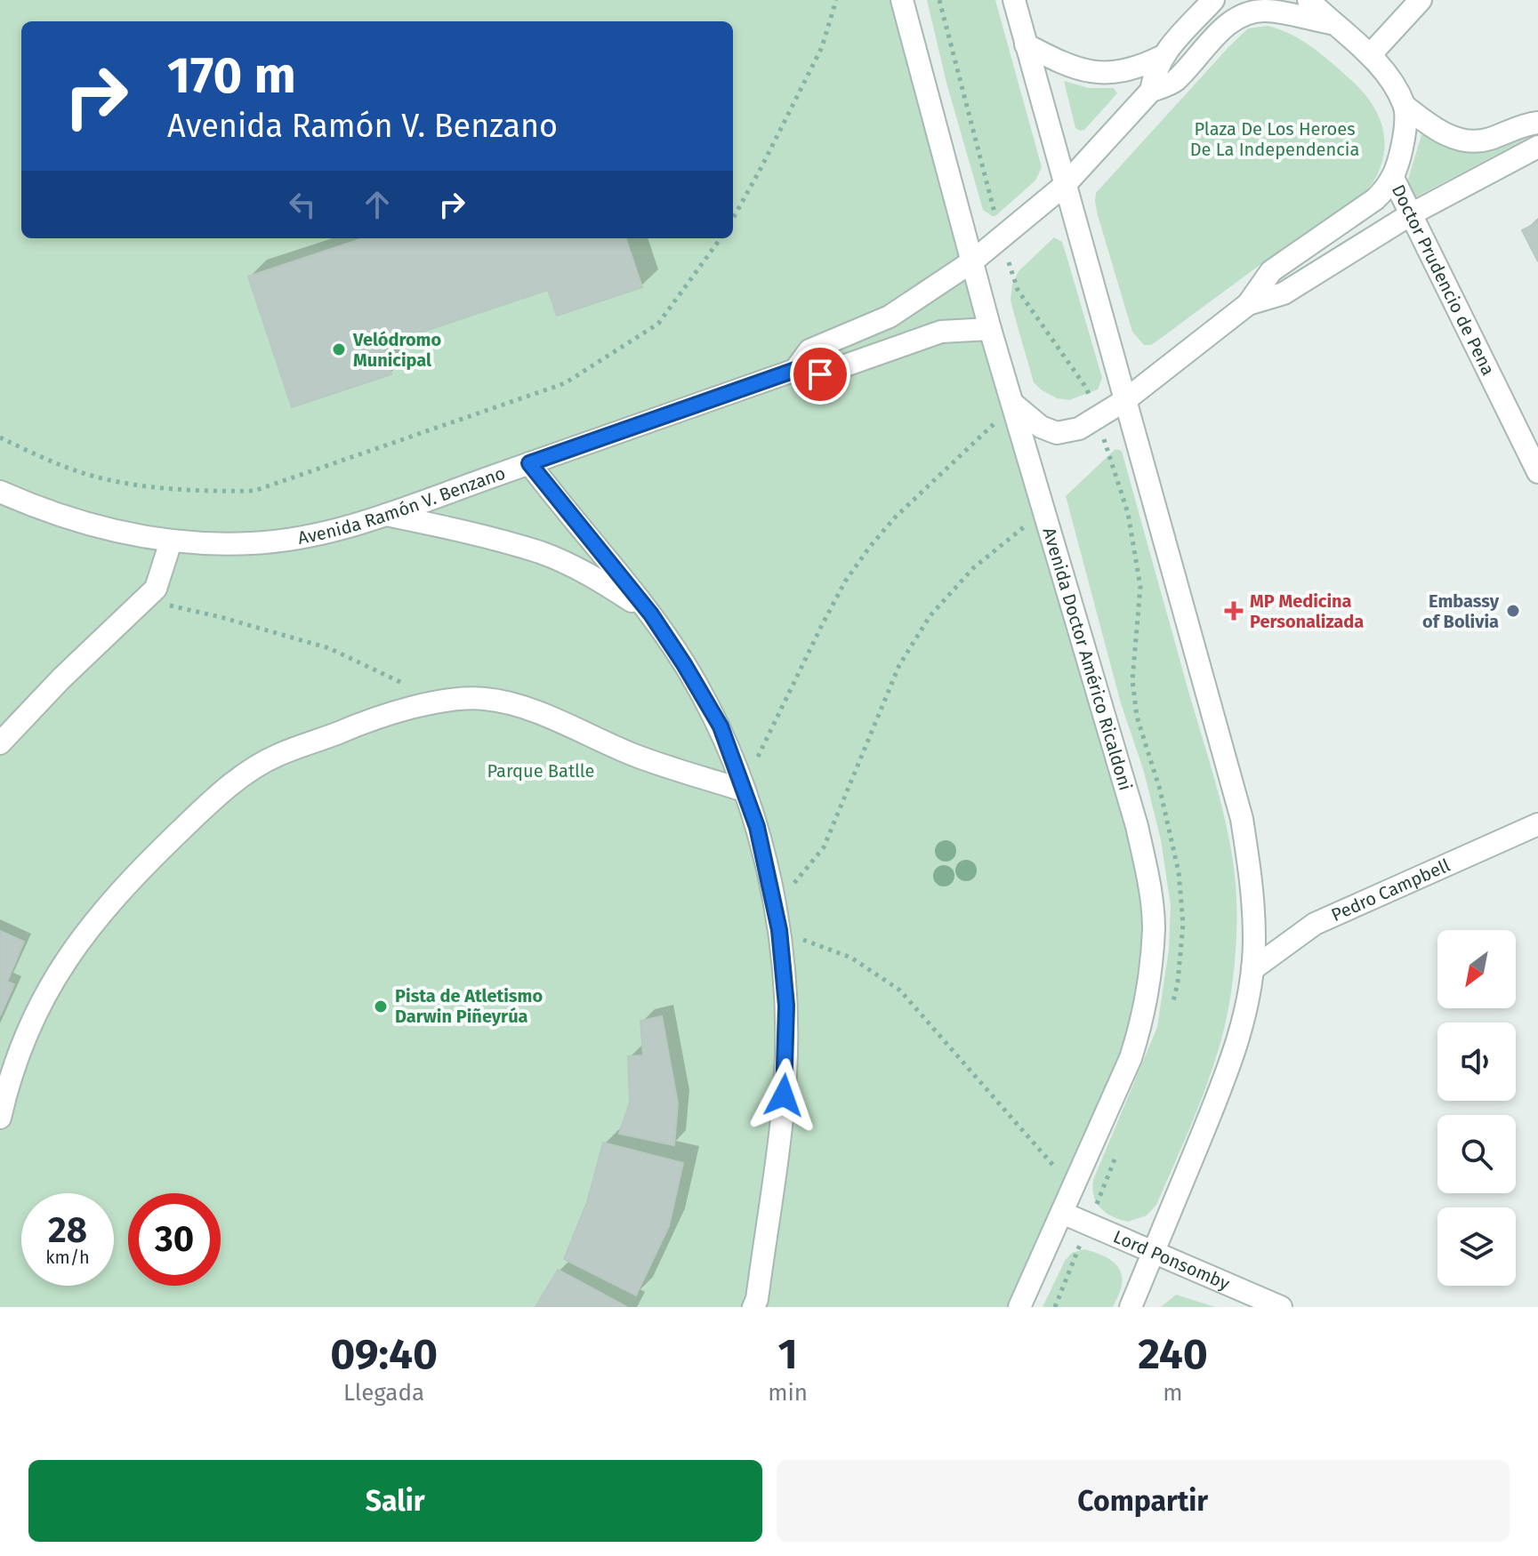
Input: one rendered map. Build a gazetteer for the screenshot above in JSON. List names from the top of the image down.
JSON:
{
  "streets": {
    "street": [
      "Doctor Prudencio de Pena",
      "Avenida Ramón V. Benzano",
      "Avenida Doctor Américo Ricaldoni",
      "Pedro Campbell",
      "Lord Ponsomby"
    ]
  },
  "crossings": [
    ["Avenida Ramón V. Benzano", "Avenida Doctor Américo Ricaldoni"],
    ["Avenida Doctor Américo Ricaldoni", "Lord Ponsomby"]
  ],
  "parks": ["Plaza De Los Heroes De La Independencia", "Parque Batlle"],
  "places": {
    "other": ["Velódromo Municipal", "Embassy of Bolivia", "Pista de Atletismo Darwin Piñeyrúa"],
    "health": ["MP Medicina Personalizada"]
  },
  "north": "bottom left",
  "page": {
    "turn": ["170 m", "Avenida Ramón V. Benzano"],
    "speed": "28 km/h",
    "limit": "30",
    "eta": [
      "09:40",
      "Llegada",
      "1",
      "min",
      "240",
      "m"
    ],
    "buttons": ["Salir", "Compartir"]
  }
}
